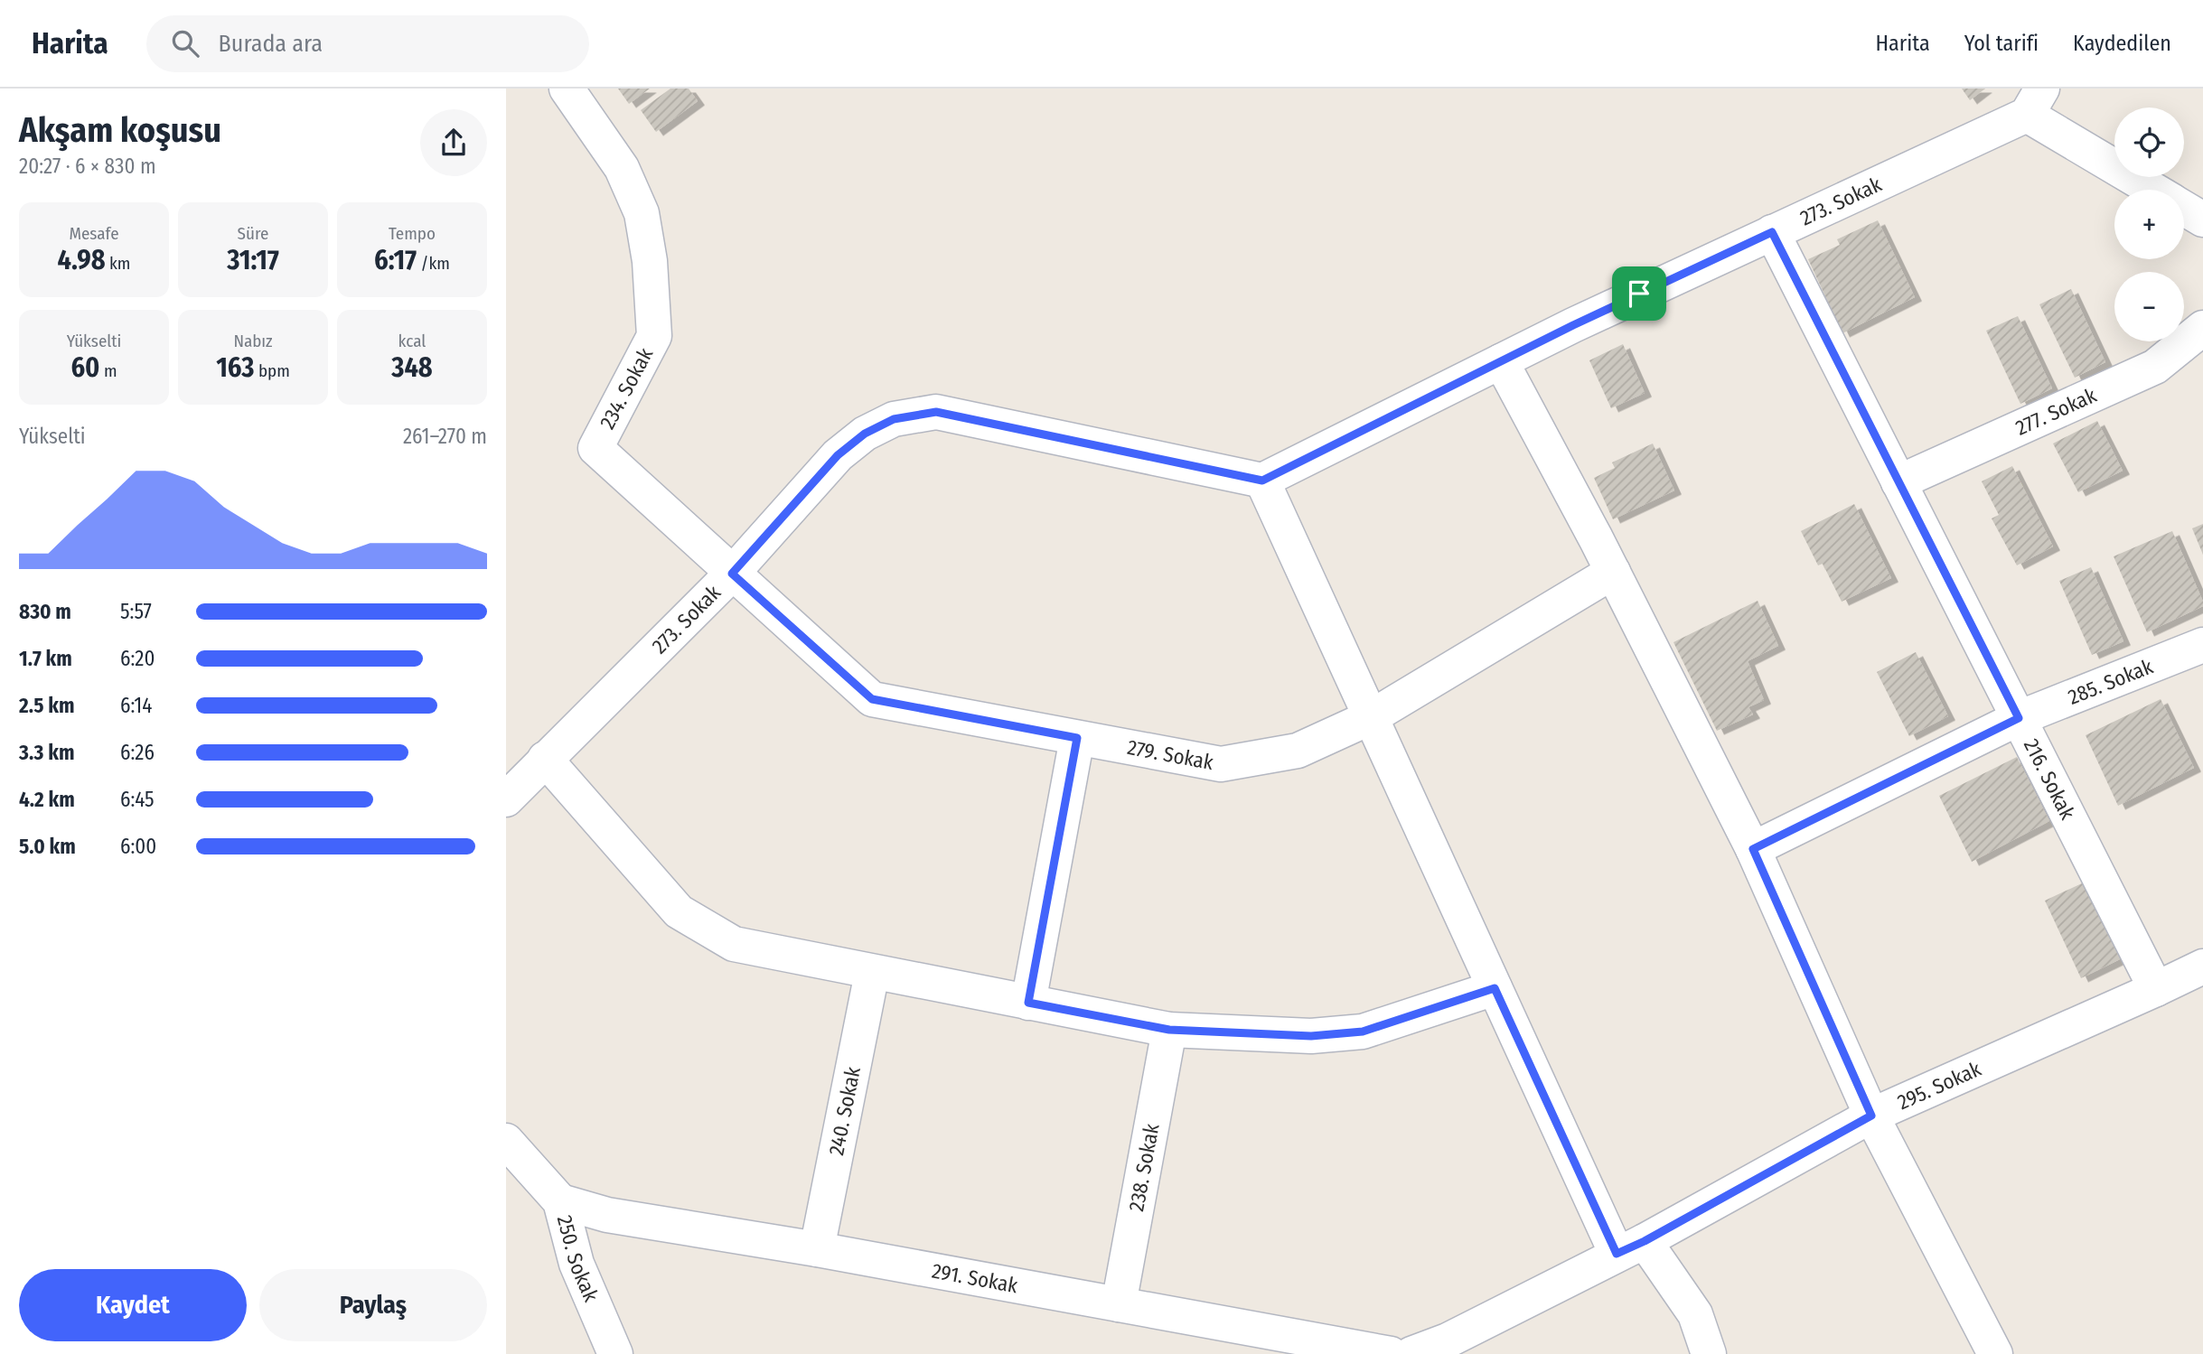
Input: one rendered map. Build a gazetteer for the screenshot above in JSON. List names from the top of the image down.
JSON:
{
  "streets": {
    "street": [
      "273. Sokak",
      "234. Sokak",
      "277. Sokak",
      "285. Sokak",
      "279. Sokak",
      "216. Sokak",
      "295. Sokak",
      "240. Sokak",
      "238. Sokak",
      "250. Sokak",
      "291. Sokak"
    ]
  },
  "crossings": [
    ["273. Sokak", "234. Sokak"],
    ["273. Sokak", "279. Sokak"],
    ["273. Sokak", "216. Sokak"],
    ["234. Sokak", "279. Sokak"],
    ["277. Sokak", "216. Sokak"],
    ["285. Sokak", "216. Sokak"],
    ["216. Sokak", "295. Sokak"],
    ["240. Sokak", "291. Sokak"],
    ["238. Sokak", "291. Sokak"],
    ["250. Sokak", "291. Sokak"]
  ],
  "page": {
    "header": "Harita",
    "search": "Burada ara",
    "nav": ["Harita", "Yol tarifi", "Kaydedilen"],
    "heading": ["Akşam koşusu", "20:27 · 6 × 830 m"],
    "map_buttons": ["+", "−"],
    "stats": [
      ["Mesafe", "4.98 km"],
      ["Süre", "31:17"],
      ["Tempo", "6:17 /km"],
      ["Yükselti", "60 m"],
      ["Nabız", "163 bpm"],
      ["kcal", "348"]
    ],
    "chart": ["Yükselti", "261–270 m"],
    "list": [
      {
        "name": "830 m",
        "note": "5:57"
      },
      {
        "name": "1.7 km",
        "note": "6:20"
      },
      {
        "name": "2.5 km",
        "note": "6:14"
      },
      {
        "name": "3.3 km",
        "note": "6:26"
      },
      {
        "name": "4.2 km",
        "note": "6:45"
      },
      {
        "name": "5.0 km",
        "note": "6:00"
      }
    ],
    "buttons": ["Kaydet", "Paylaş"]
  }
}
